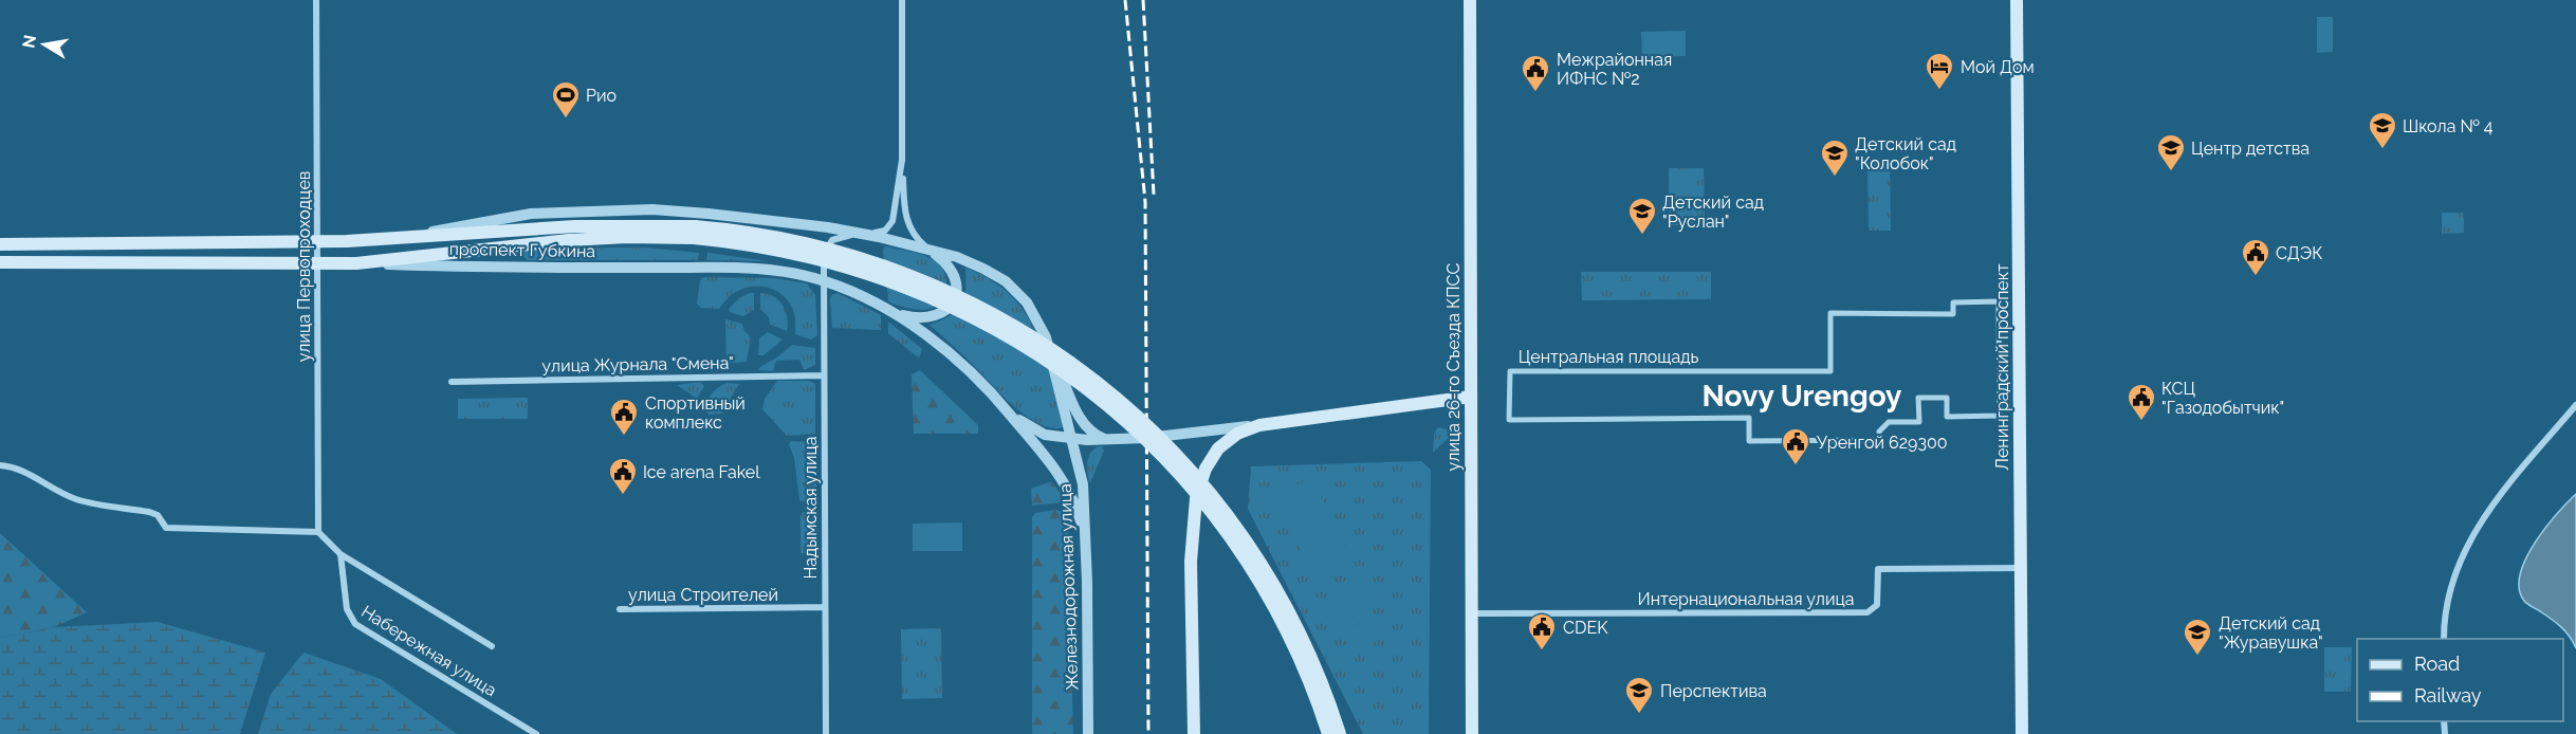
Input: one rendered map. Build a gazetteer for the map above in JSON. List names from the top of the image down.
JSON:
{
  "streets": {
    "main road": ["проспект Губкина", "улица 26-го Съезда КПСС", "Ленинградский проспект"],
    "street": [
      "улица Первопроходцев",
      "Центральная площадь",
      "улица Журнала \"Смена\"",
      "Надымская улица",
      "Железнодорожная улица",
      "улица Строителей",
      "Интернациональная улица",
      "Набережная улица"
    ]
  },
  "crossings": [
    ["проспект Губкина", "улица Первопроходцев"],
    ["проспект Губкина", "Надымская улица"],
    ["проспект Губкина", "Железнодорожная улица"],
    ["улица Журнала \"Смена\"", "Надымская улица"],
    ["улица 26-го Съезда КПСС", "Интернациональная улица"],
    ["Ленинградский проспект", "Интернациональная улица"],
    ["Надымская улица", "улица Строителей"]
  ],
  "districts": ["Novy Urengoy"],
  "places": {
    "hotel": ["Мой Дом"],
    "public building": [
      "Межрайонная ИФНС №2",
      "СДЭК",
      "КСЦ \"Газодобытчик\"",
      "Спортивный комплекс",
      "Уренгой 629300",
      "Ice arena Fakel",
      "CDEK"
    ],
    "sports": ["Рио"],
    "school or university": [
      "Школа № 4",
      "Центр детства",
      "Детский сад \"Колобок\"",
      "Детский сад \"Руслан\"",
      "Детский сад \"Журавушка\"",
      "Перспектива"
    ]
  },
  "legend": ["Road", "Railway"],
  "north": "left"
}
